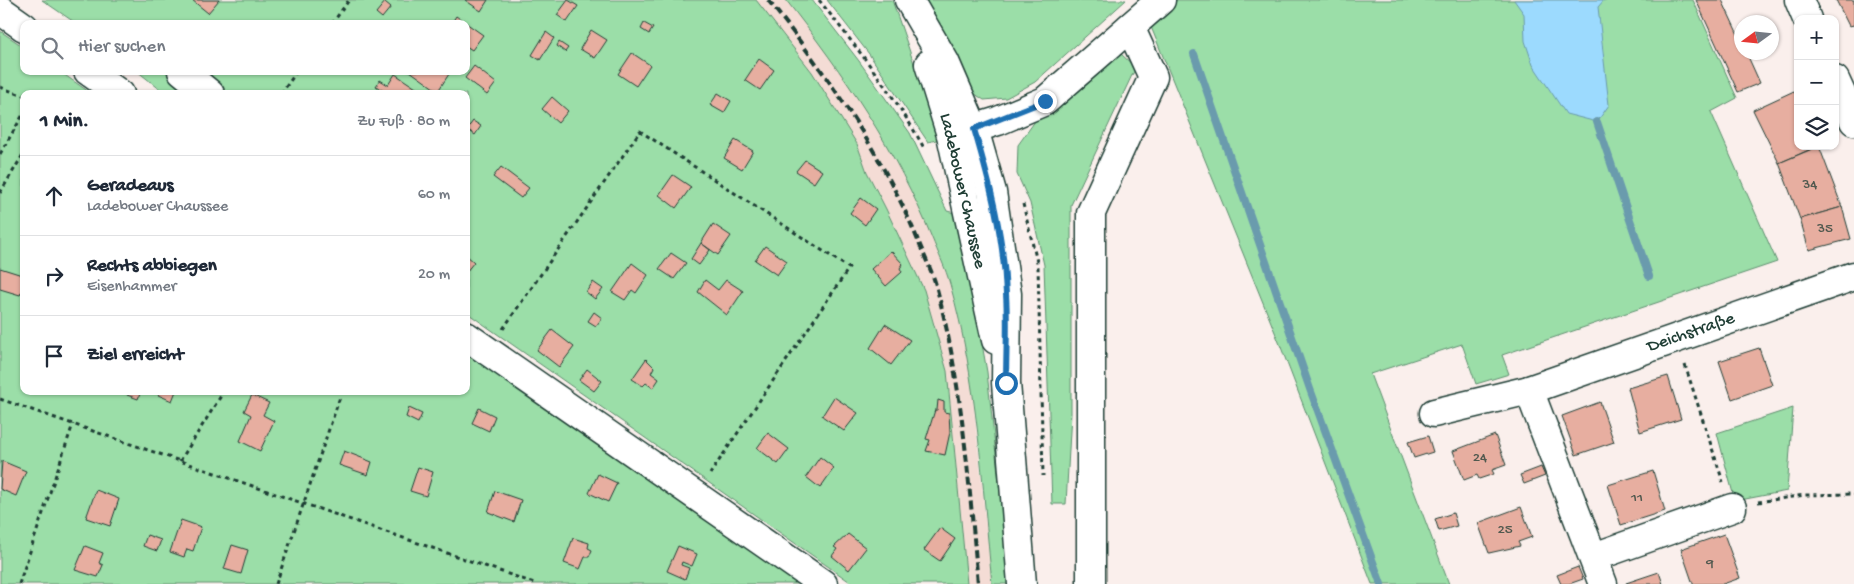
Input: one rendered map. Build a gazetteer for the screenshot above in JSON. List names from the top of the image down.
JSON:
{
  "streets": {
    "street": ["Ladebower Chaussee", "Deichstraße"]
  },
  "house_numbers": [
    "34",
    "35",
    "24",
    "11",
    "25",
    "9"
  ],
  "north": "left",
  "page": {
    "map_buttons": ["+", "−"],
    "search": "Hier suchen",
    "heading": ["1 Min.", "Zu Fuß · 80 m"],
    "list": [
      ["Geradeaus", "Ladebower Chaussee", "60 m"],
      ["Rechts abbiegen", "Eisenhammer", "20 m"],
      "Ziel erreicht"
    ]
  }
}
